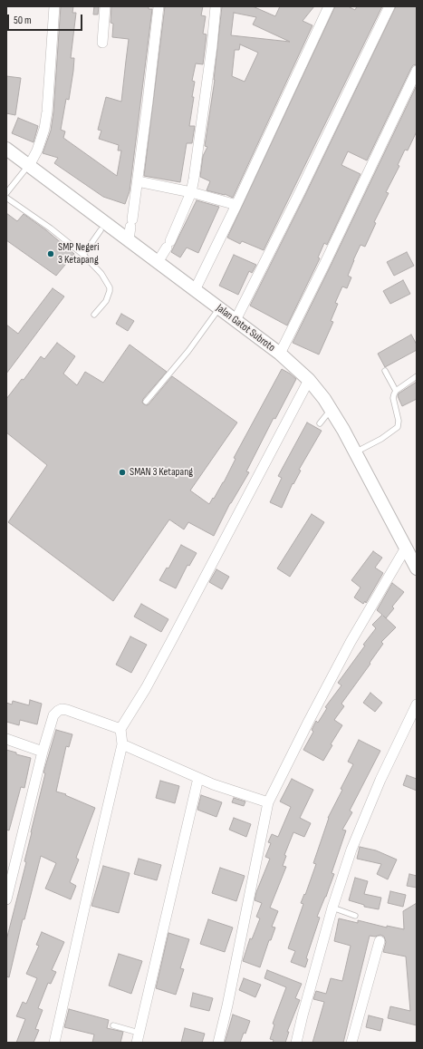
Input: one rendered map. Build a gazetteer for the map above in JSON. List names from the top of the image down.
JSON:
{
  "streets": {
    "street": ["Jalan Gatot Subroto"]
  },
  "places": ["SMP Negeri 3 Ketapang", "SMAN 3 Ketapang"],
  "scale_bar": "50 m"
}
